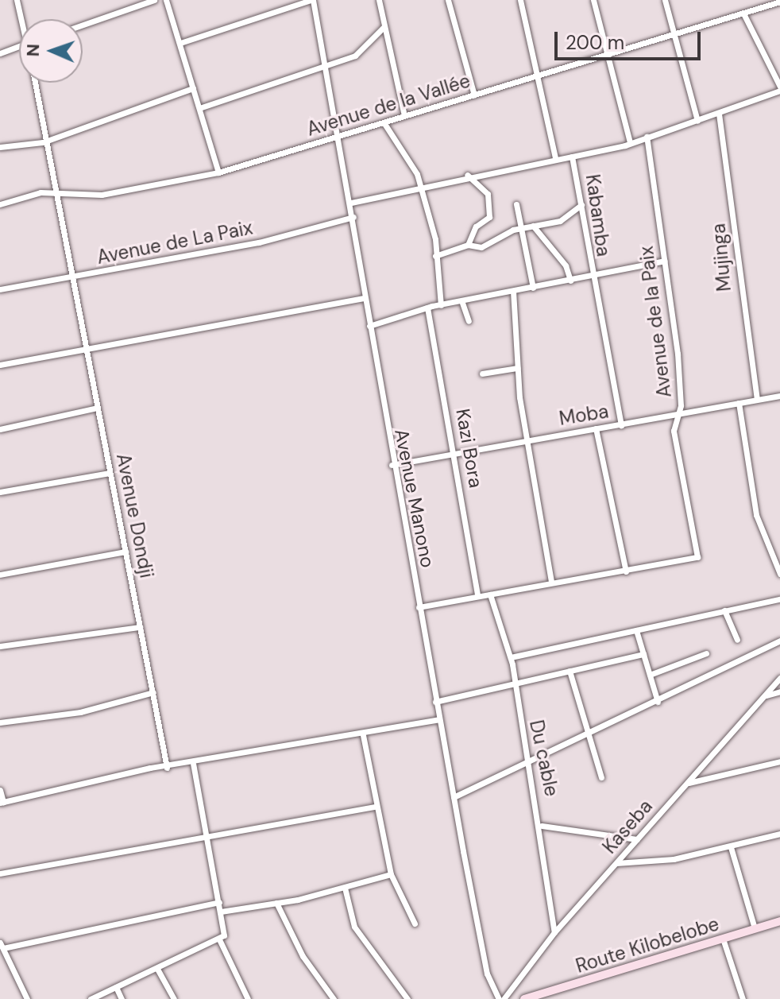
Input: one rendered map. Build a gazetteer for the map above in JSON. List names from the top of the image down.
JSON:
{
  "streets": {
    "street": [
      "Avenue de la Vallée",
      "Kabamba",
      "Avenue de La Paix",
      "Mujinga",
      "Avenue de la Paix",
      "Moba",
      "Kazi Bora",
      "Avenue Manono",
      "Avenue Dondji",
      "Du cable",
      "Kaseba",
      "Route Kilobelobe"
    ]
  },
  "crossings": [
    ["Avenue de la Vallée", "Avenue Manono"],
    ["Avenue de la Vallée", "Avenue Dondji"],
    ["Kabamba", "Moba"],
    ["Kabamba", "Avenue Manono"],
    ["Avenue de La Paix", "Avenue Manono"],
    ["Avenue de La Paix", "Avenue Dondji"],
    ["Mujinga", "Moba"],
    ["Avenue de la Paix", "Moba"],
    ["Moba", "Kazi Bora"],
    ["Moba", "Avenue Manono"],
    ["Avenue Manono", "Kaseba"],
    ["Du cable", "Kaseba"]
  ],
  "scale_bar": "200 m",
  "north": "left"
}
